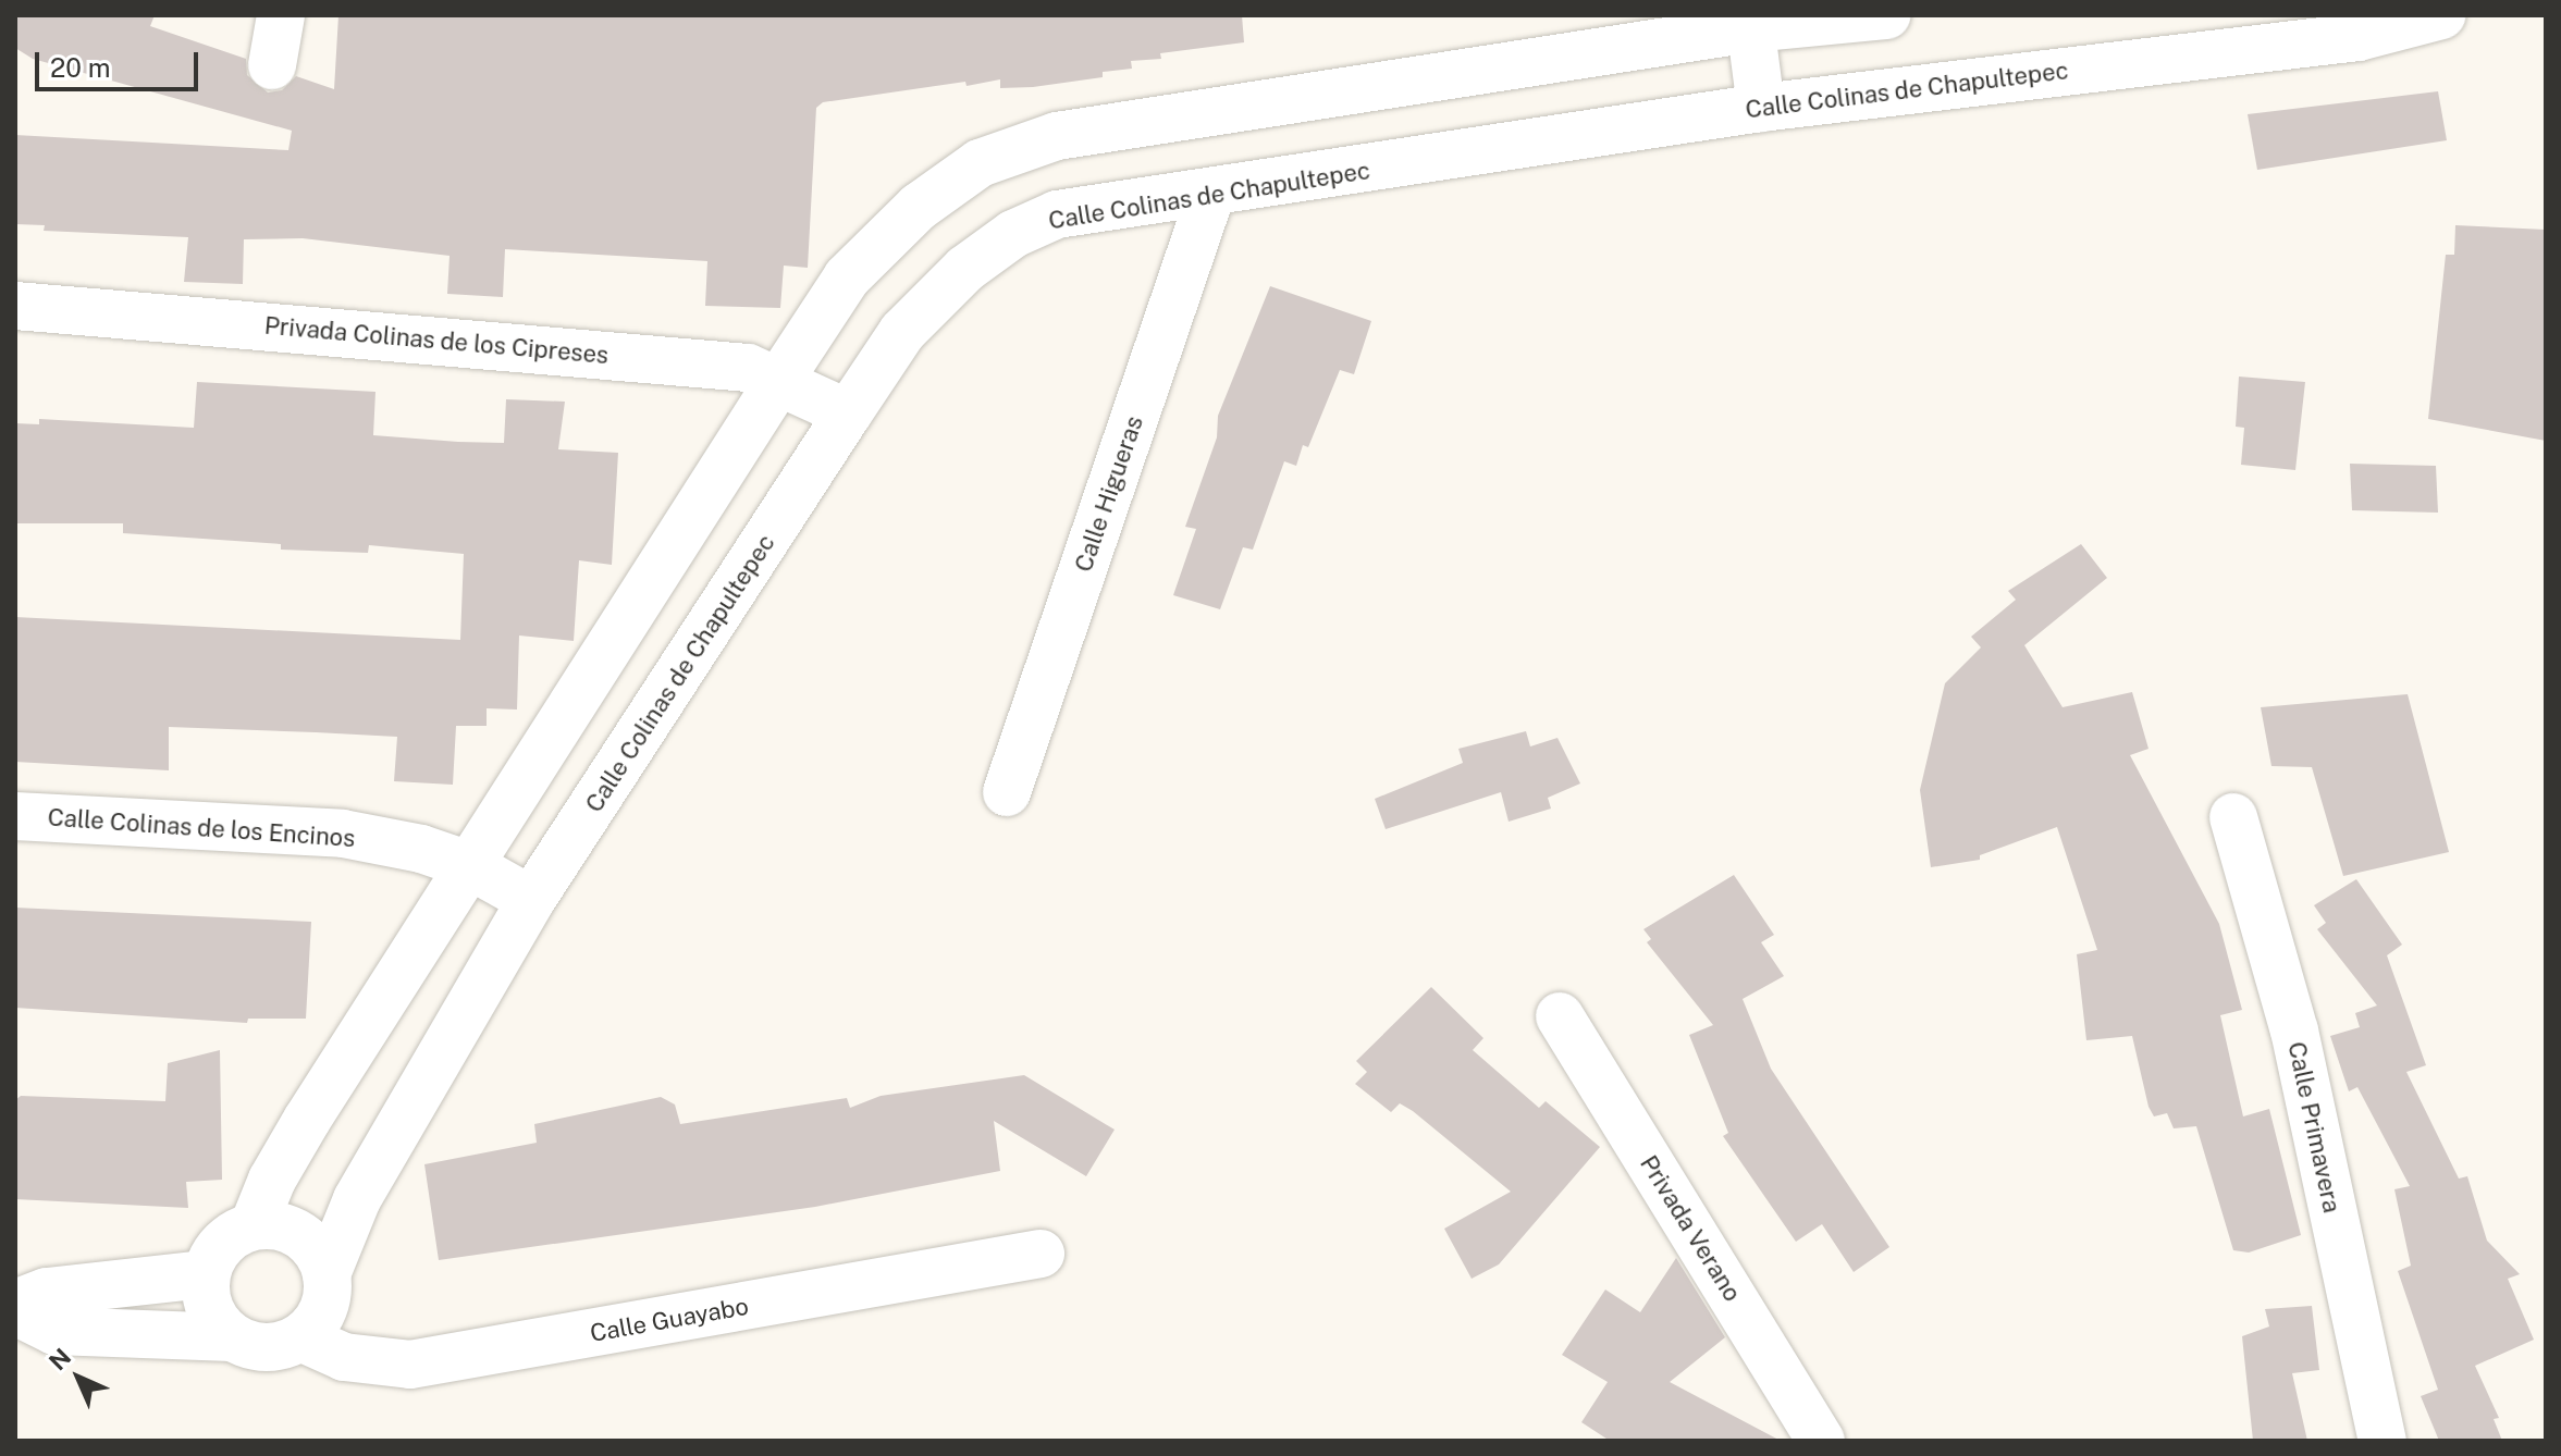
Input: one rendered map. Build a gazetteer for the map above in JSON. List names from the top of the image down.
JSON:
{
  "streets": {
    "street": [
      "Calle Colinas de Chapultepec",
      "Privada Colinas de los Cipreses",
      "Calle Higueras",
      "Calle Colinas de los Encinos",
      "Calle Primavera",
      "Privada Verano",
      "Calle Guayabo"
    ]
  },
  "crossings": [
    ["Calle Colinas de Chapultepec", "Privada Colinas de los Cipreses"],
    ["Calle Colinas de Chapultepec", "Calle Higueras"],
    ["Calle Colinas de Chapultepec", "Calle Colinas de los Encinos"],
    ["Calle Colinas de Chapultepec", "Calle Guayabo"]
  ],
  "scale_bar": "20 m",
  "north": "top left"
}
